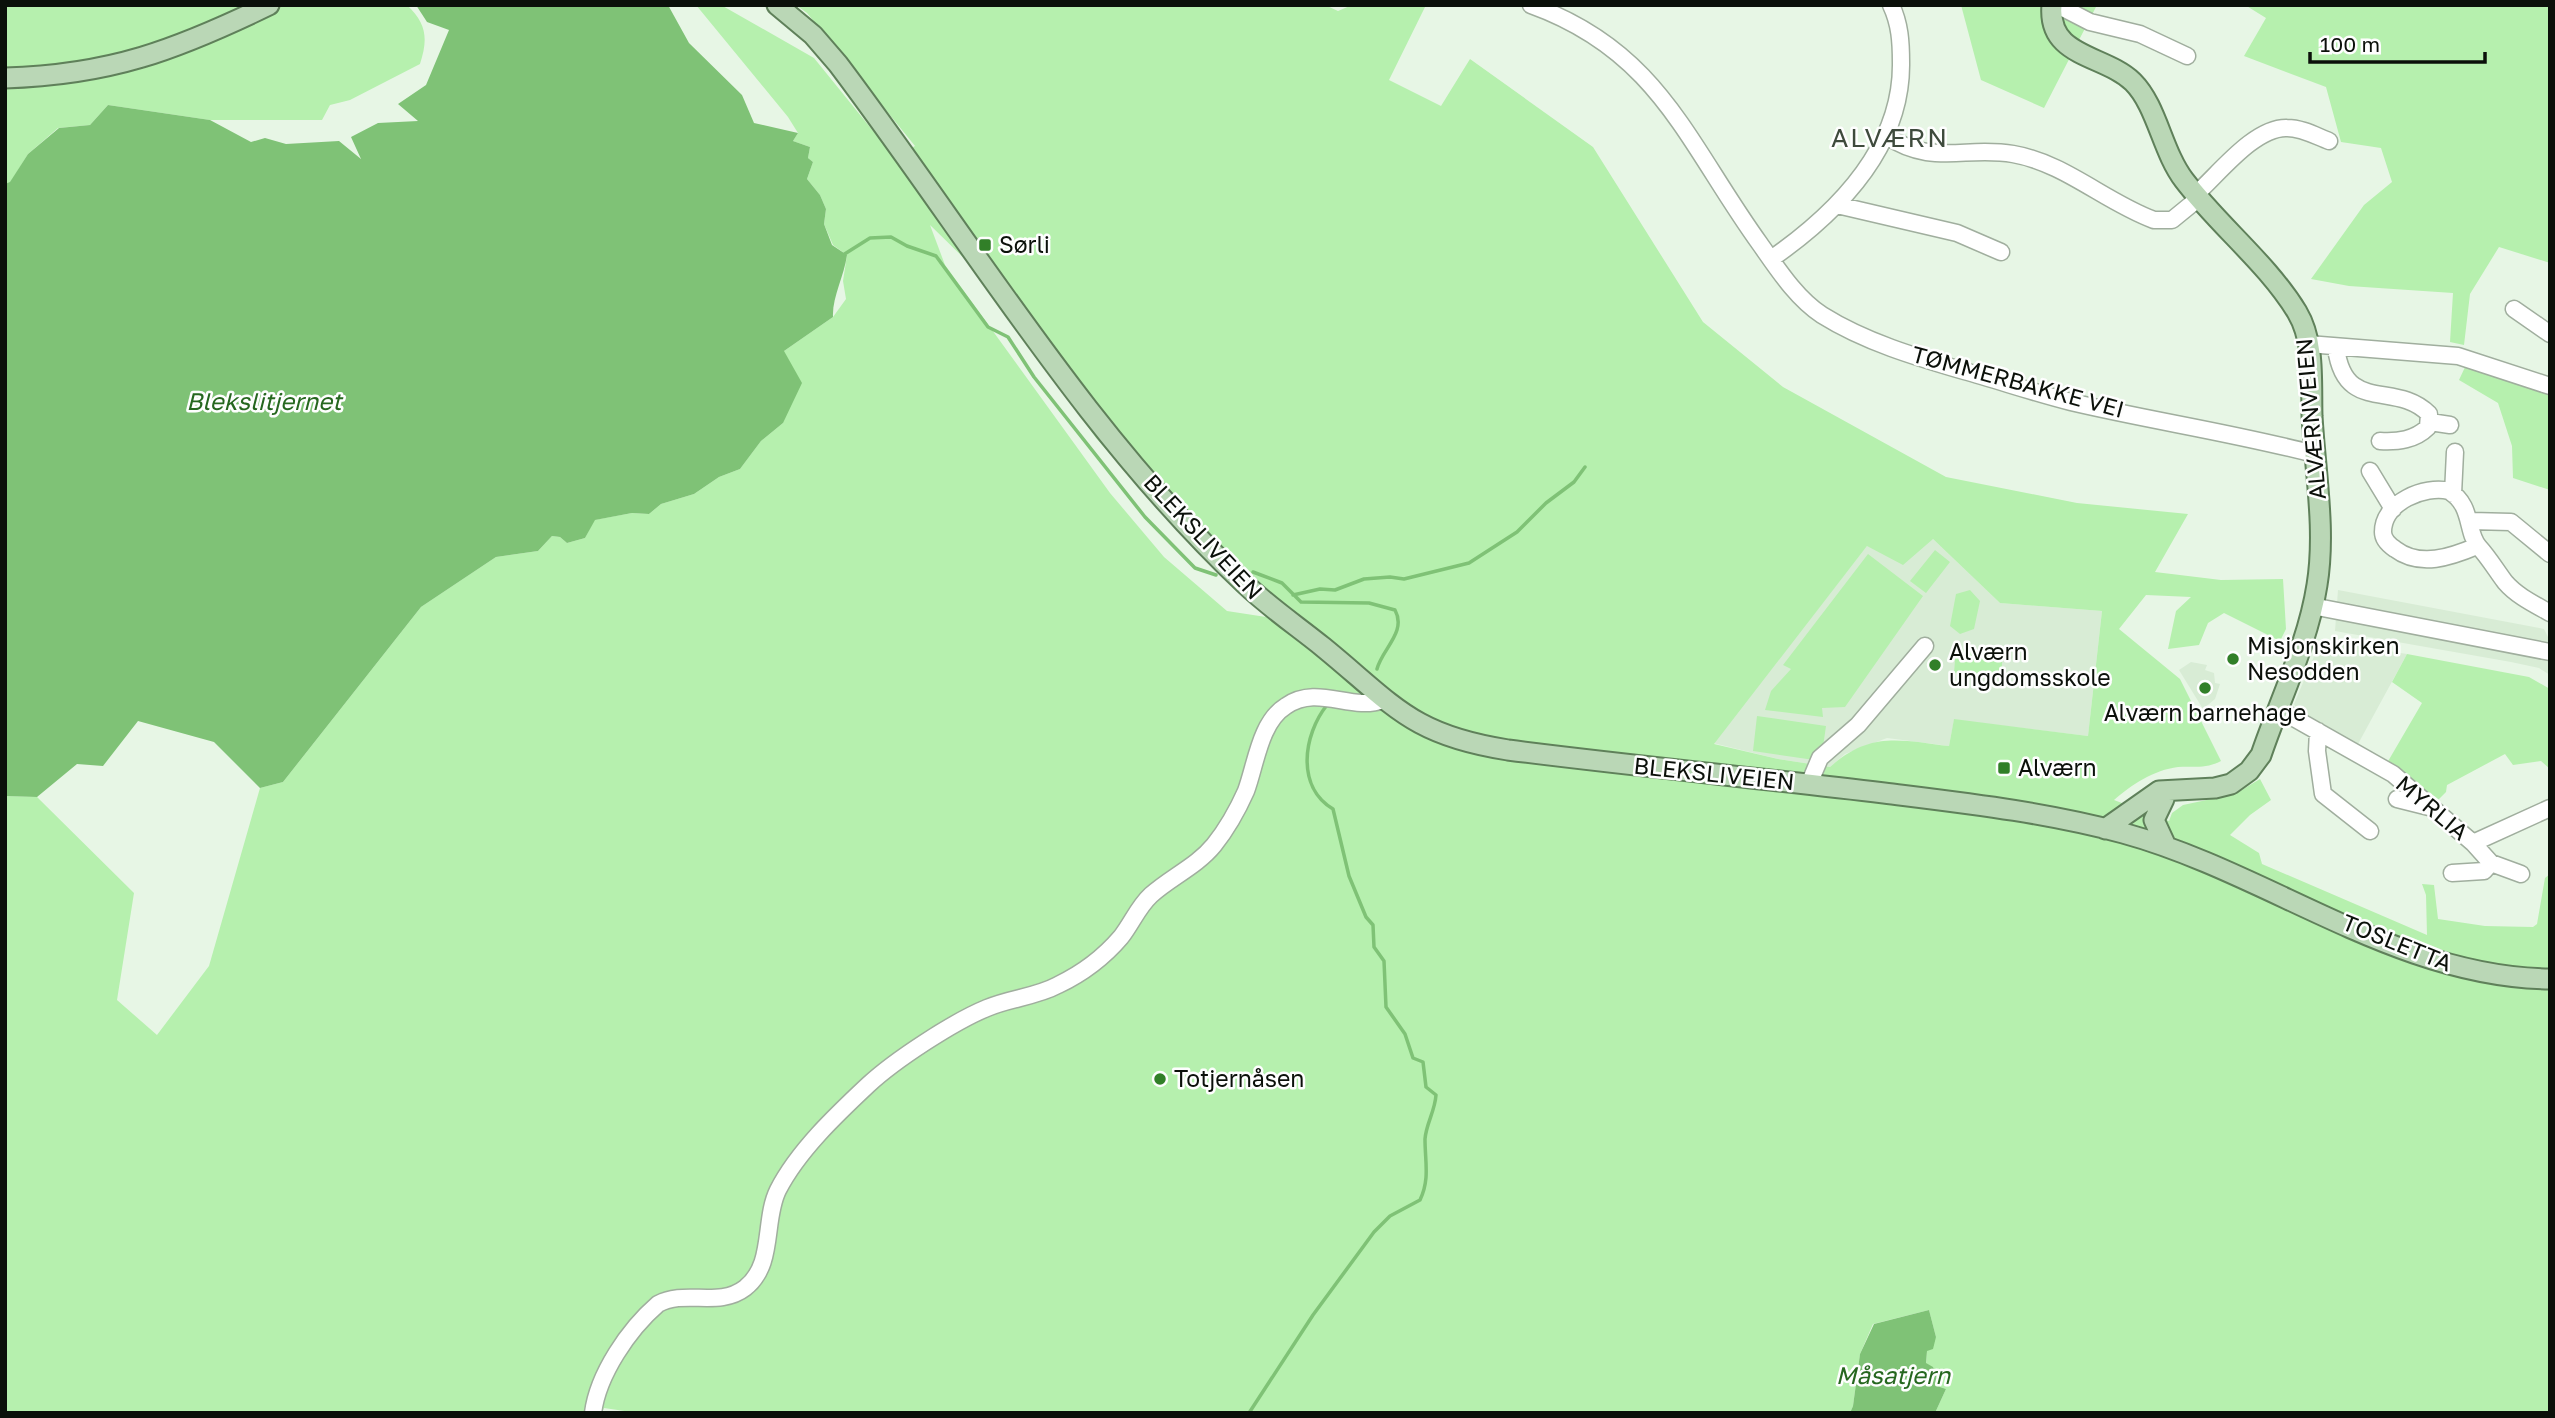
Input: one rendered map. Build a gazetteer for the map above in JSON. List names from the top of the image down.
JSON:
{
  "streets": {
    "main road": ["ALVÆRNVEIEN", "BLEKSLIVEIEN", "TOSLETTA"],
    "street": ["TØMMERBAKKE VEI", "MYRLIA"]
  },
  "crossings": [
    ["TØMMERBAKKE VEI", "ALVÆRNVEIEN"],
    ["ALVÆRNVEIEN", "BLEKSLIVEIEN"],
    ["ALVÆRNVEIEN", "MYRLIA"]
  ],
  "districts": ["ALVÆRN"],
  "water": ["Blekslitjernet", "Måsatjern"],
  "places": {
    "transit": ["Sørli", "Alværn"],
    "other": [
      "Misjonskirken Nesodden",
      "Alværn ungdomsskole",
      "Alværn barnehage",
      "Totjernåsen"
    ]
  },
  "scale_bar": "100 m"
}
